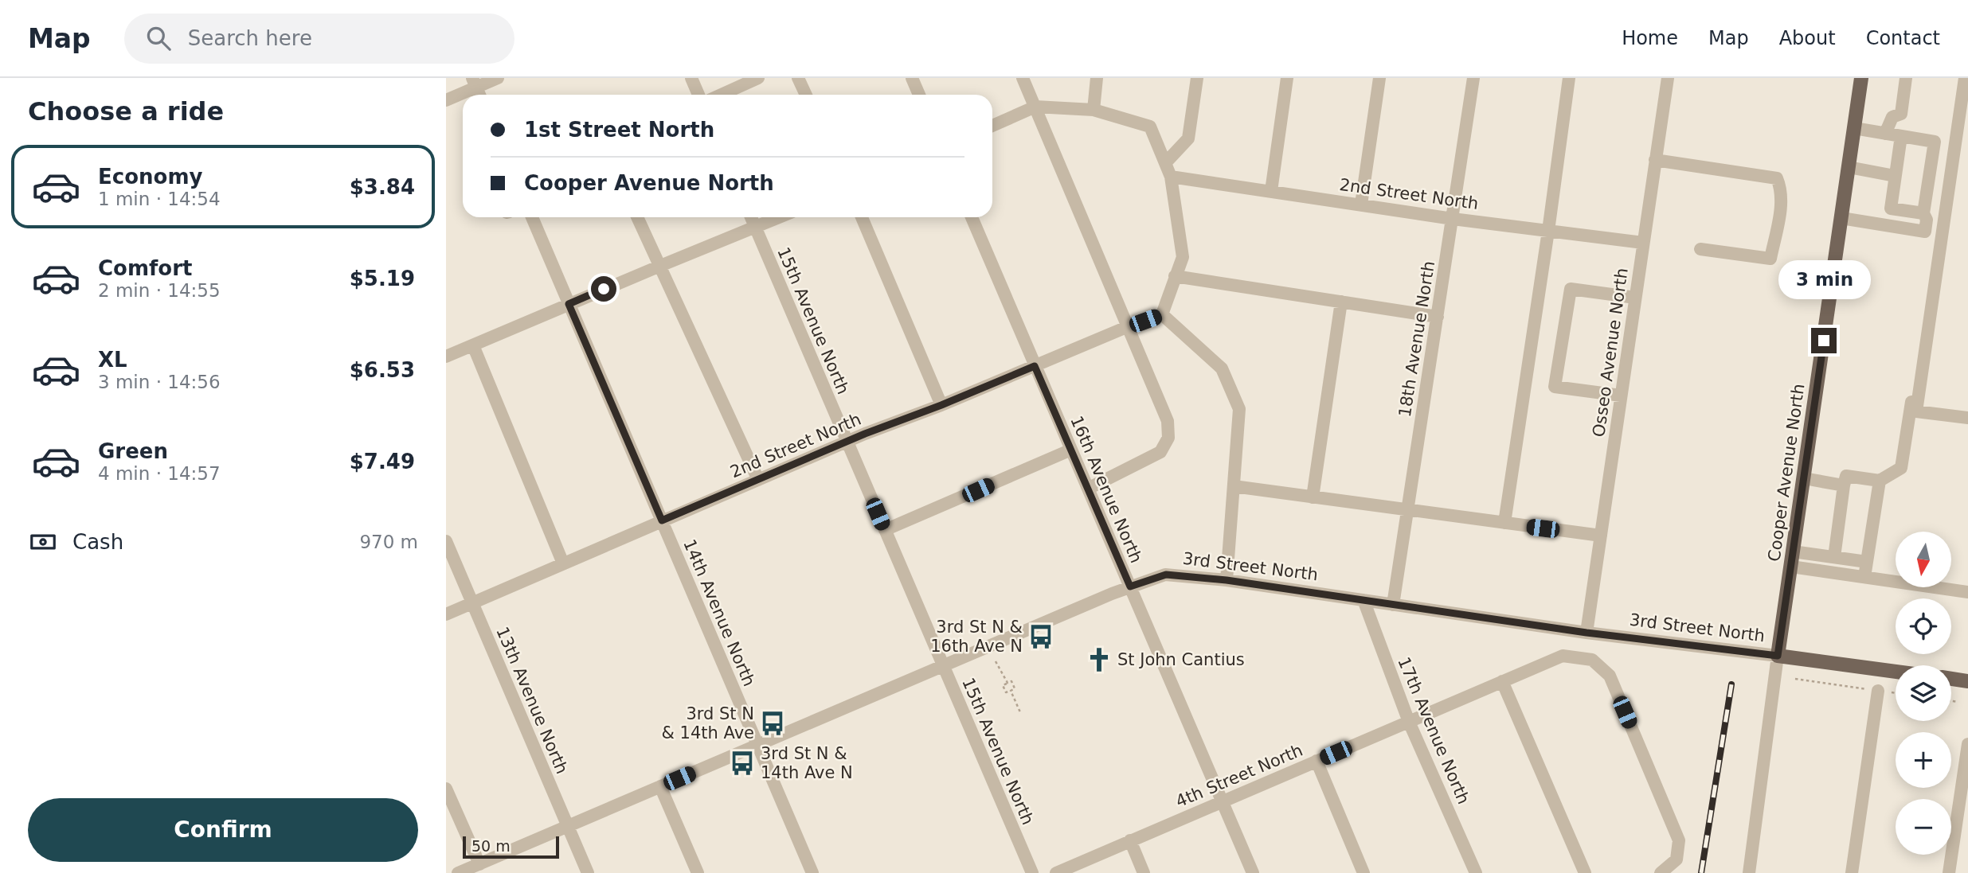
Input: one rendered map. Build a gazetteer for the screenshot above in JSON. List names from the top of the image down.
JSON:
{
  "streets": {
    "main road": ["Cooper Avenue North", "3rd Street North"],
    "street": [
      "2nd Street North",
      "15th Avenue North",
      "18th Avenue North",
      "Osseo Avenue North",
      "16th Avenue North",
      "14th Avenue North",
      "13th Avenue North",
      "17th Avenue North",
      "4th Street North"
    ]
  },
  "crossings": [
    ["2nd Street North", "15th Avenue North"],
    ["2nd Street North", "18th Avenue North"],
    ["2nd Street North", "Osseo Avenue North"],
    ["2nd Street North", "16th Avenue North"],
    ["2nd Street North", "14th Avenue North"],
    ["2nd Street North", "13th Avenue North"],
    ["15th Avenue North", "3rd Street North"],
    ["18th Avenue North", "3rd Street North"],
    ["Osseo Avenue North", "3rd Street North"],
    ["Cooper Avenue North", "3rd Street North"],
    ["16th Avenue North", "3rd Street North"],
    ["16th Avenue North", "4th Street North"],
    ["3rd Street North", "14th Avenue North"],
    ["3rd Street North", "13th Avenue North"],
    ["3rd Street North", "17th Avenue North"],
    ["17th Avenue North", "4th Street North"]
  ],
  "places": {
    "bus stop": ["3rd St N & 16th Ave N", "3rd St N & 14th Ave", "3rd St N & 14th Ave N"],
    "church": ["St John Cantius"]
  },
  "scale_bar": "50 m",
  "north": "bottom",
  "page": {
    "header": "Map",
    "search": "Search here",
    "nav": [
      "Home",
      "Map",
      "About",
      "Contact"
    ],
    "heading": "Choose a ride",
    "banner": ["1st Street North", "Cooper Avenue North"],
    "list": [
      {
        "name": "Economy",
        "note": "1 min · 14:54",
        "value": "$3.84"
      },
      {
        "name": "Comfort",
        "note": "2 min · 14:55",
        "value": "$5.19"
      },
      {
        "name": "XL",
        "note": "3 min · 14:56",
        "value": "$6.53"
      },
      {
        "name": "Green",
        "note": "4 min · 14:57",
        "value": "$7.49"
      }
    ],
    "bubble": "3 min",
    "pay": ["Cash", "970 m"],
    "map_buttons": ["+", "−"],
    "buttons": "Confirm",
    "scale": "50 m"
  }
}
